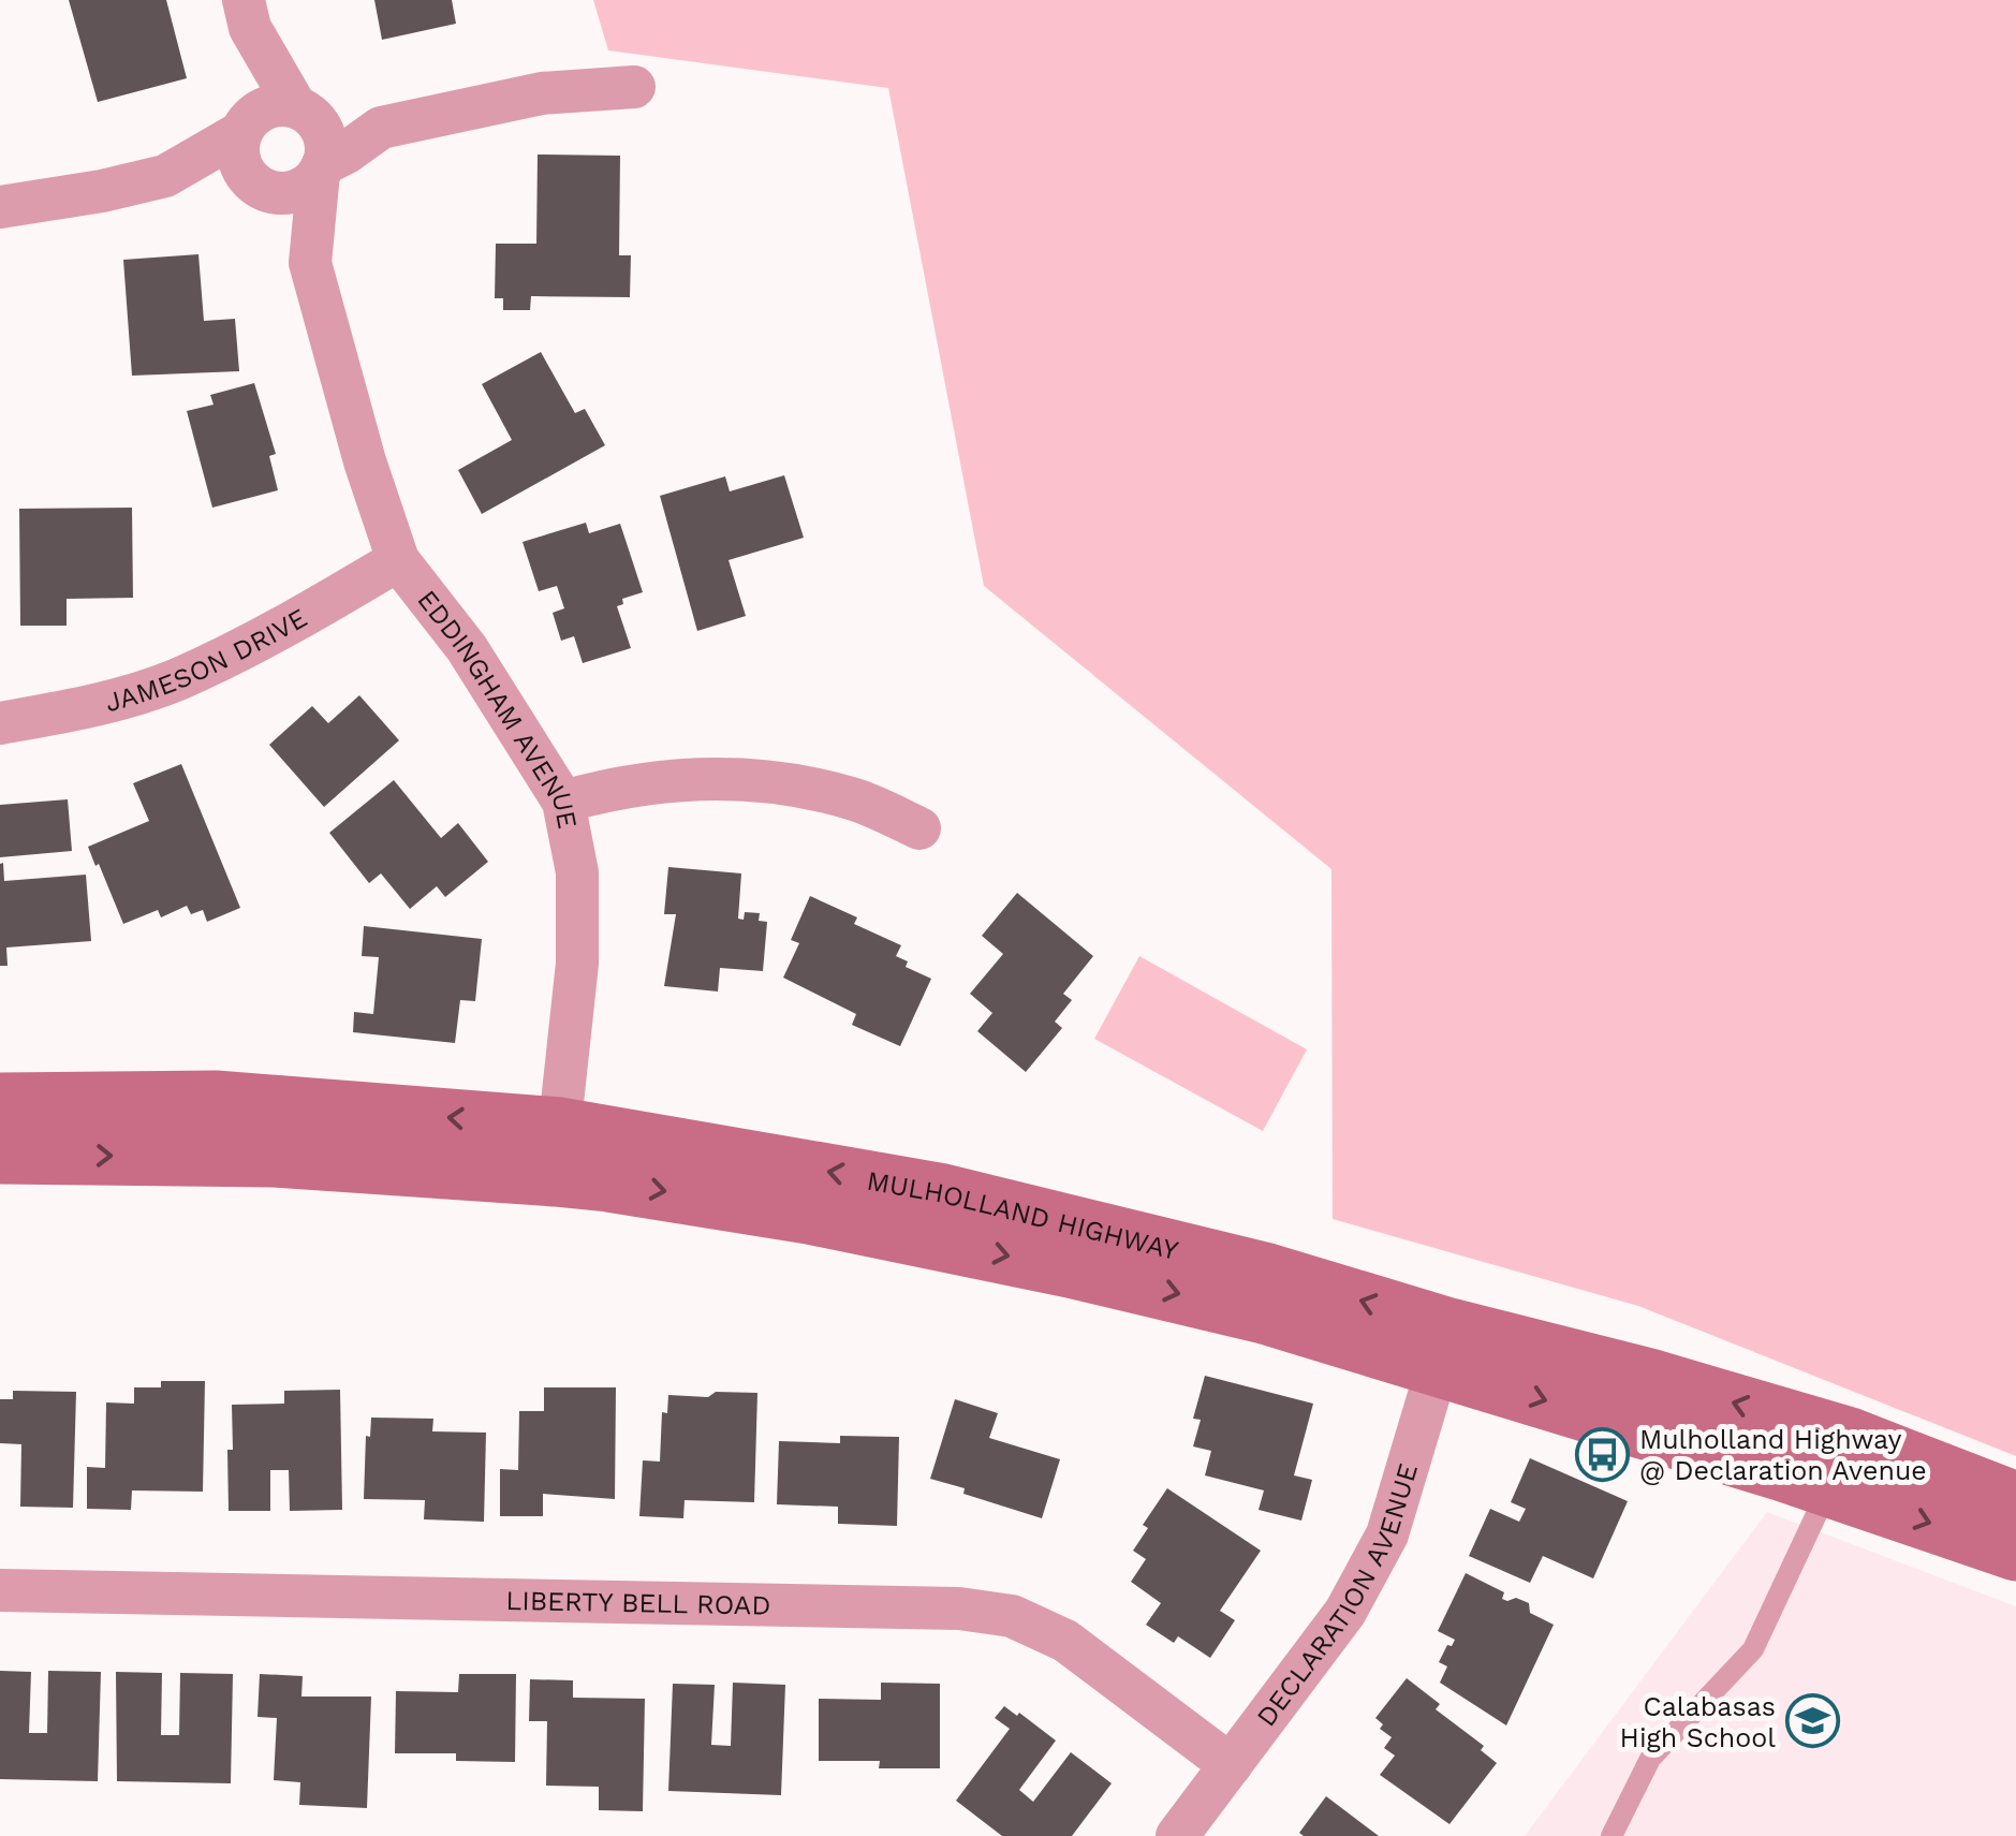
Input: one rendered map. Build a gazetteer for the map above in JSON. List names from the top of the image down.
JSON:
{
  "streets": {
    "main road": ["MULHOLLAND HIGHWAY"],
    "street": [
      "JAMESON DRIVE",
      "EDDINGHAM AVENUE",
      "DECLARATION AVENUE",
      "LIBERTY BELL ROAD"
    ]
  },
  "crossings": [
    ["JAMESON DRIVE", "EDDINGHAM AVENUE"],
    ["EDDINGHAM AVENUE", "MULHOLLAND HIGHWAY"],
    ["MULHOLLAND HIGHWAY", "DECLARATION AVENUE"],
    ["DECLARATION AVENUE", "LIBERTY BELL ROAD"]
  ],
  "places": {
    "bus stop": ["Mulholland Highway @ Declaration Avenue"],
    "school or university": ["Calabasas High School"]
  }
}
